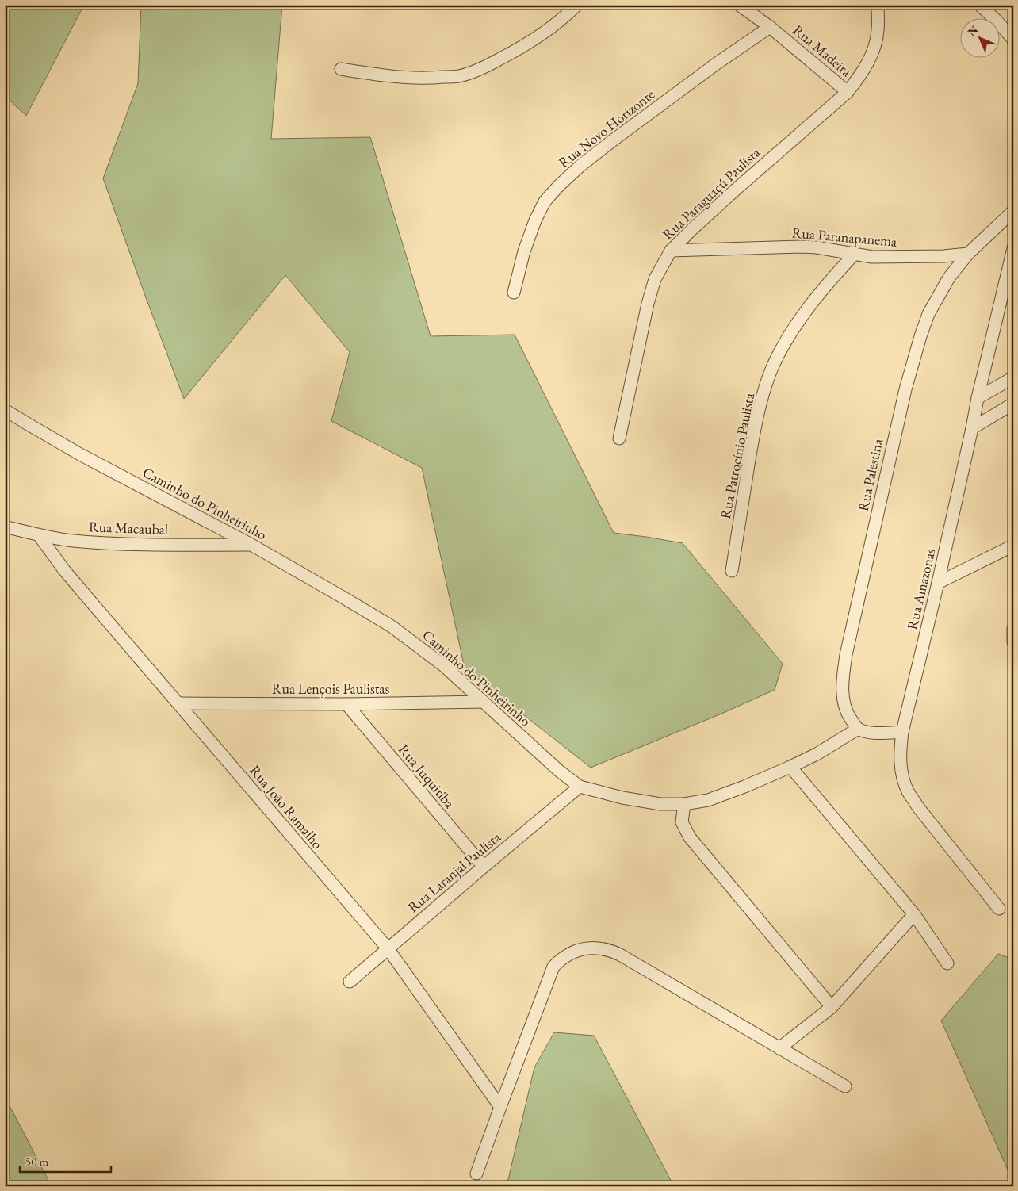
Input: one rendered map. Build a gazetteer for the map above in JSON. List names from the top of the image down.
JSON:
{
  "streets": {
    "street": [
      "Rua Madeira",
      "Rua Novo Horizonte",
      "Rua Paraguaçú Paulista",
      "Rua Paranapanema",
      "Rua Patrocínio Paulista",
      "Rua Palestina",
      "Caminho do Pinheirinho",
      "Rua Macaubal",
      "Rua Amazonas",
      "Rua Lençois Paulistas",
      "Rua Juquitiba",
      "Rua João Ramalho",
      "Rua Laranjal Paulista"
    ]
  },
  "crossings": [
    ["Rua Madeira", "Rua Novo Horizonte"],
    ["Rua Madeira", "Rua Paraguaçú Paulista"],
    ["Rua Paraguaçú Paulista", "Rua Paranapanema"],
    ["Rua Paranapanema", "Rua Patrocínio Paulista"],
    ["Rua Paranapanema", "Rua Palestina"],
    ["Rua Palestina", "Caminho do Pinheirinho"],
    ["Caminho do Pinheirinho", "Rua Macaubal"],
    ["Caminho do Pinheirinho", "Rua Lençois Paulistas"],
    ["Caminho do Pinheirinho", "Rua Laranjal Paulista"],
    ["Rua Macaubal", "Rua João Ramalho"],
    ["Rua Lençois Paulistas", "Rua Juquitiba"],
    ["Rua Lençois Paulistas", "Rua João Ramalho"],
    ["Rua Juquitiba", "Rua Laranjal Paulista"],
    ["Rua João Ramalho", "Rua Laranjal Paulista"]
  ],
  "scale_bar": "50 m",
  "north": "top left"
}
